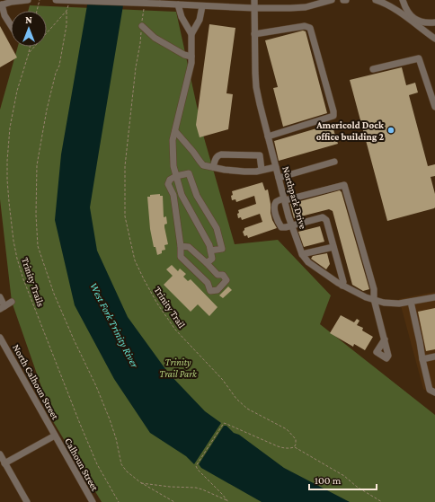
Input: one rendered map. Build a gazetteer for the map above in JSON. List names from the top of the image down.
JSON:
{
  "streets": {
    "street": ["Northpark Drive", "North Calhoun Street", "Calhoun Street"],
    "path": ["Trinity Trails", "Trinity Trail"]
  },
  "crossings": [
    ["North Calhoun Street", "Calhoun Street"]
  ],
  "water": ["West Fork Trinity River"],
  "parks": ["Trinity Trail Park"],
  "places": ["Americold Dock office building 2"],
  "scale_bar": "100 m",
  "north": "top"
}
